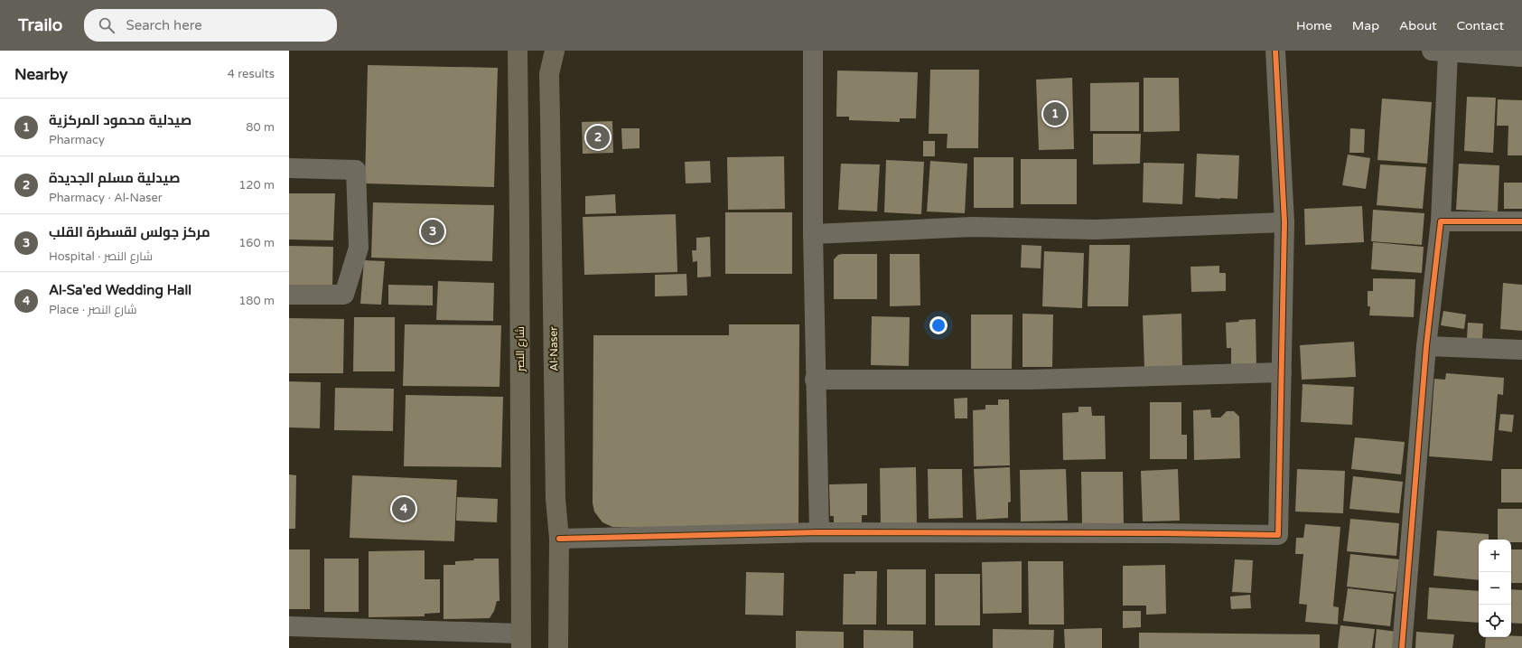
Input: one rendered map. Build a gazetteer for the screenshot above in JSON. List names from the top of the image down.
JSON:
{
  "streets": {
    "main road": ["شارع النصر", "Al-Naser"]
  },
  "page": {
    "header": "Trailo",
    "search": "Search here",
    "nav": [
      "Home",
      "Map",
      "About",
      "Contact"
    ],
    "heading": ["Nearby", "4 results"],
    "list": [
      {
        "mark": "1",
        "name": "صيدلية محمود المركزية",
        "note": "Pharmacy",
        "value": "80 m"
      },
      {
        "mark": "2",
        "name": "صيدلية مسلم الجديدة",
        "note": "Pharmacy · Al-Naser",
        "value": "120 m"
      },
      {
        "mark": "3",
        "name": "مركز جولس لقسطرة القلب",
        "note": "Hospital · شارع النصر",
        "value": "160 m"
      },
      {
        "mark": "4",
        "name": "Al-Sa'ed Wedding Hall",
        "note": "Place · شارع النصر",
        "value": "180 m"
      }
    ],
    "pins": [
      "1",
      "2",
      "3",
      "4"
    ],
    "map_buttons": ["+", "−"]
  }
}
